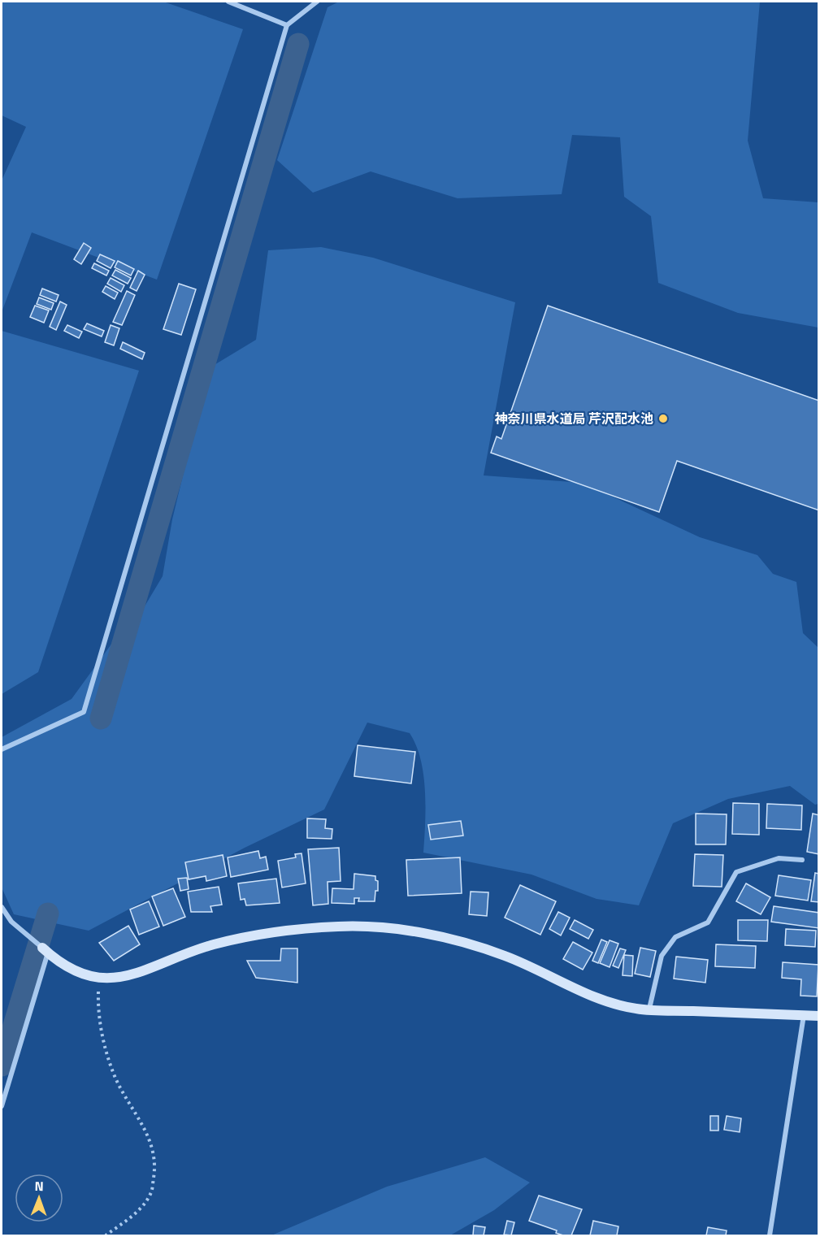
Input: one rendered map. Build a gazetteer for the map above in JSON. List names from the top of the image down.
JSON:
{
  "places": ["神奈川県水道局 芹沢配水池"],
  "north": "top"
}
